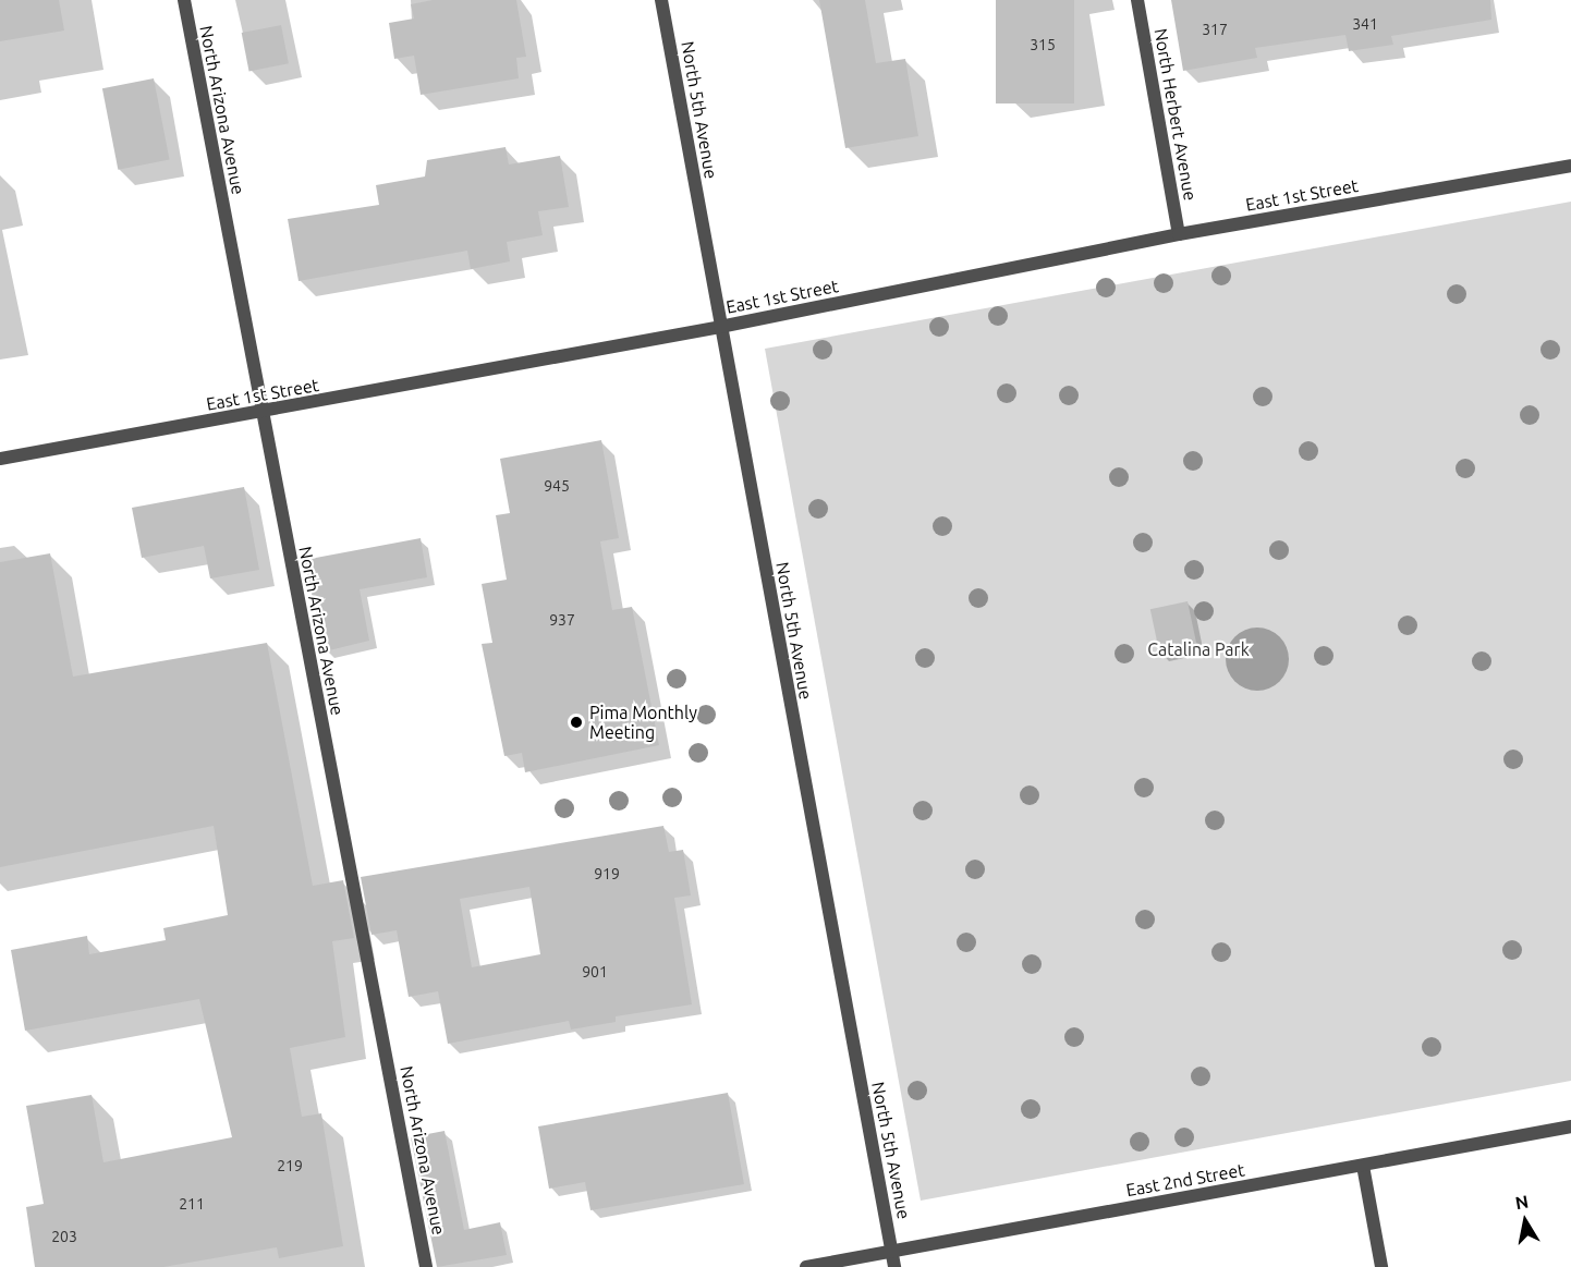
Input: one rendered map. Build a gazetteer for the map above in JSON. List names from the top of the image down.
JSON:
{
  "streets": {
    "street": [
      "North Arizona Avenue",
      "North 5th Avenue",
      "North Herbert Avenue",
      "East 1st Street",
      "East 2nd Street"
    ]
  },
  "crossings": [
    ["North Arizona Avenue", "East 1st Street"],
    ["North 5th Avenue", "East 1st Street"],
    ["North 5th Avenue", "East 2nd Street"],
    ["North Herbert Avenue", "East 1st Street"]
  ],
  "parks": ["Catalina Park"],
  "places": ["Pima Monthly Meeting"],
  "house_numbers": [
    "341",
    "317",
    "315",
    "945",
    "937",
    "919",
    "901",
    "219",
    "211",
    "203"
  ],
  "north": "top"
}
